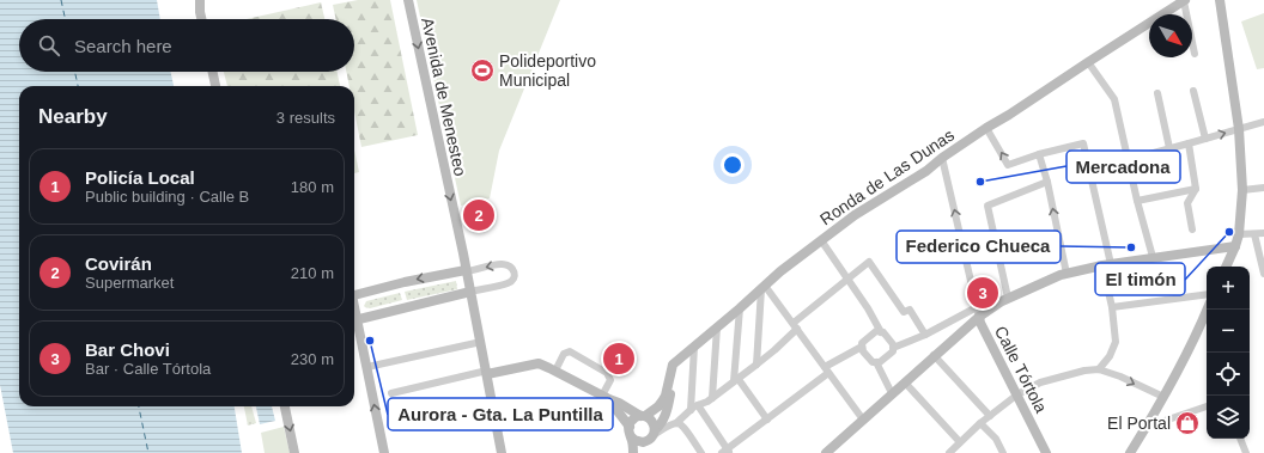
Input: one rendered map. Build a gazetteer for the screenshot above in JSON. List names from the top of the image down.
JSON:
{
  "streets": {
    "street": ["Avenida de Menesteo", "Ronda de Las Dunas", "Calle Tórtola"]
  },
  "crossings": [
    ["Ronda de Las Dunas", "Calle Tórtola"]
  ],
  "one_way": ["Avenida de Menesteo", "Calle Tórtola"],
  "places": {
    "sports": ["Polideportivo Municipal"],
    "other": [
      "Mercadona",
      "El timón",
      "Federico Chueca",
      "Aurora - Gta. La Puntilla"
    ],
    "shop": ["El Portal"]
  },
  "north": "bottom right",
  "page": {
    "search": "Search here",
    "heading": ["Nearby", "3 results"],
    "list": [
      {
        "mark": "1",
        "name": "Policía Local",
        "note": "Public building · Calle B",
        "value": "180 m"
      },
      {
        "mark": "2",
        "name": "Covirán",
        "note": "Supermarket",
        "value": "210 m"
      },
      {
        "mark": "3",
        "name": "Bar Chovi",
        "note": "Bar · Calle Tórtola",
        "value": "230 m"
      }
    ],
    "pins": ["2", "3", "1"],
    "map_buttons": ["+", "−"]
  }
}
